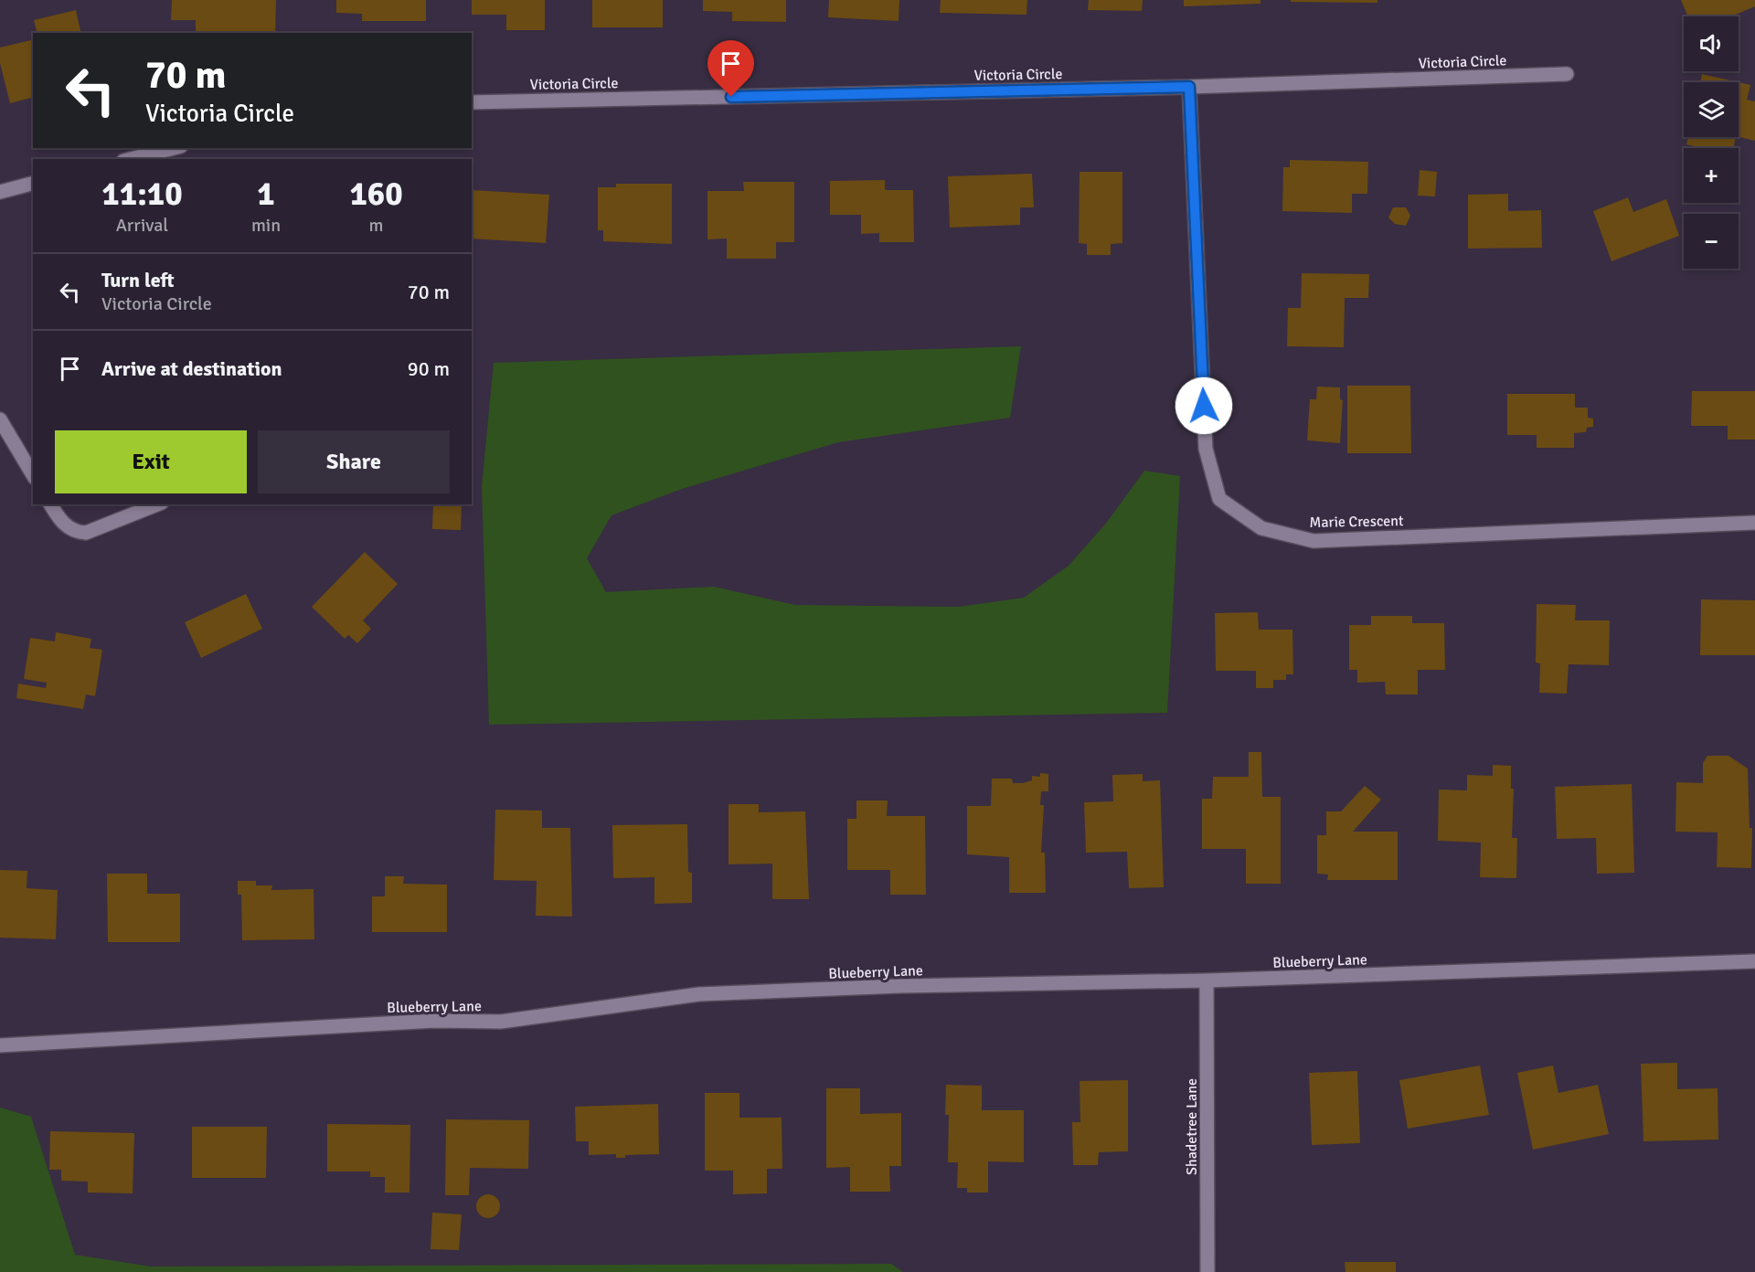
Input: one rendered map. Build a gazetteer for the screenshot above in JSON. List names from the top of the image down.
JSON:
{
  "streets": {
    "street": [
      "Victoria Circle",
      "Marie Crescent",
      "Blueberry Lane",
      "Shadetree Lane"
    ]
  },
  "crossings": [
    ["Victoria Circle", "Marie Crescent"],
    ["Blueberry Lane", "Shadetree Lane"]
  ],
  "page": {
    "map_buttons": ["+", "−"],
    "turn": ["70 m", "Victoria Circle"],
    "eta": [
      "11:10",
      "Arrival",
      "1",
      "min",
      "160",
      "m"
    ],
    "list": [
      {
        "name": "Turn left",
        "note": "Victoria Circle",
        "value": "70 m"
      },
      {
        "name": "Arrive at destination",
        "value": "90 m"
      }
    ],
    "buttons": ["Exit", "Share"]
  }
}
